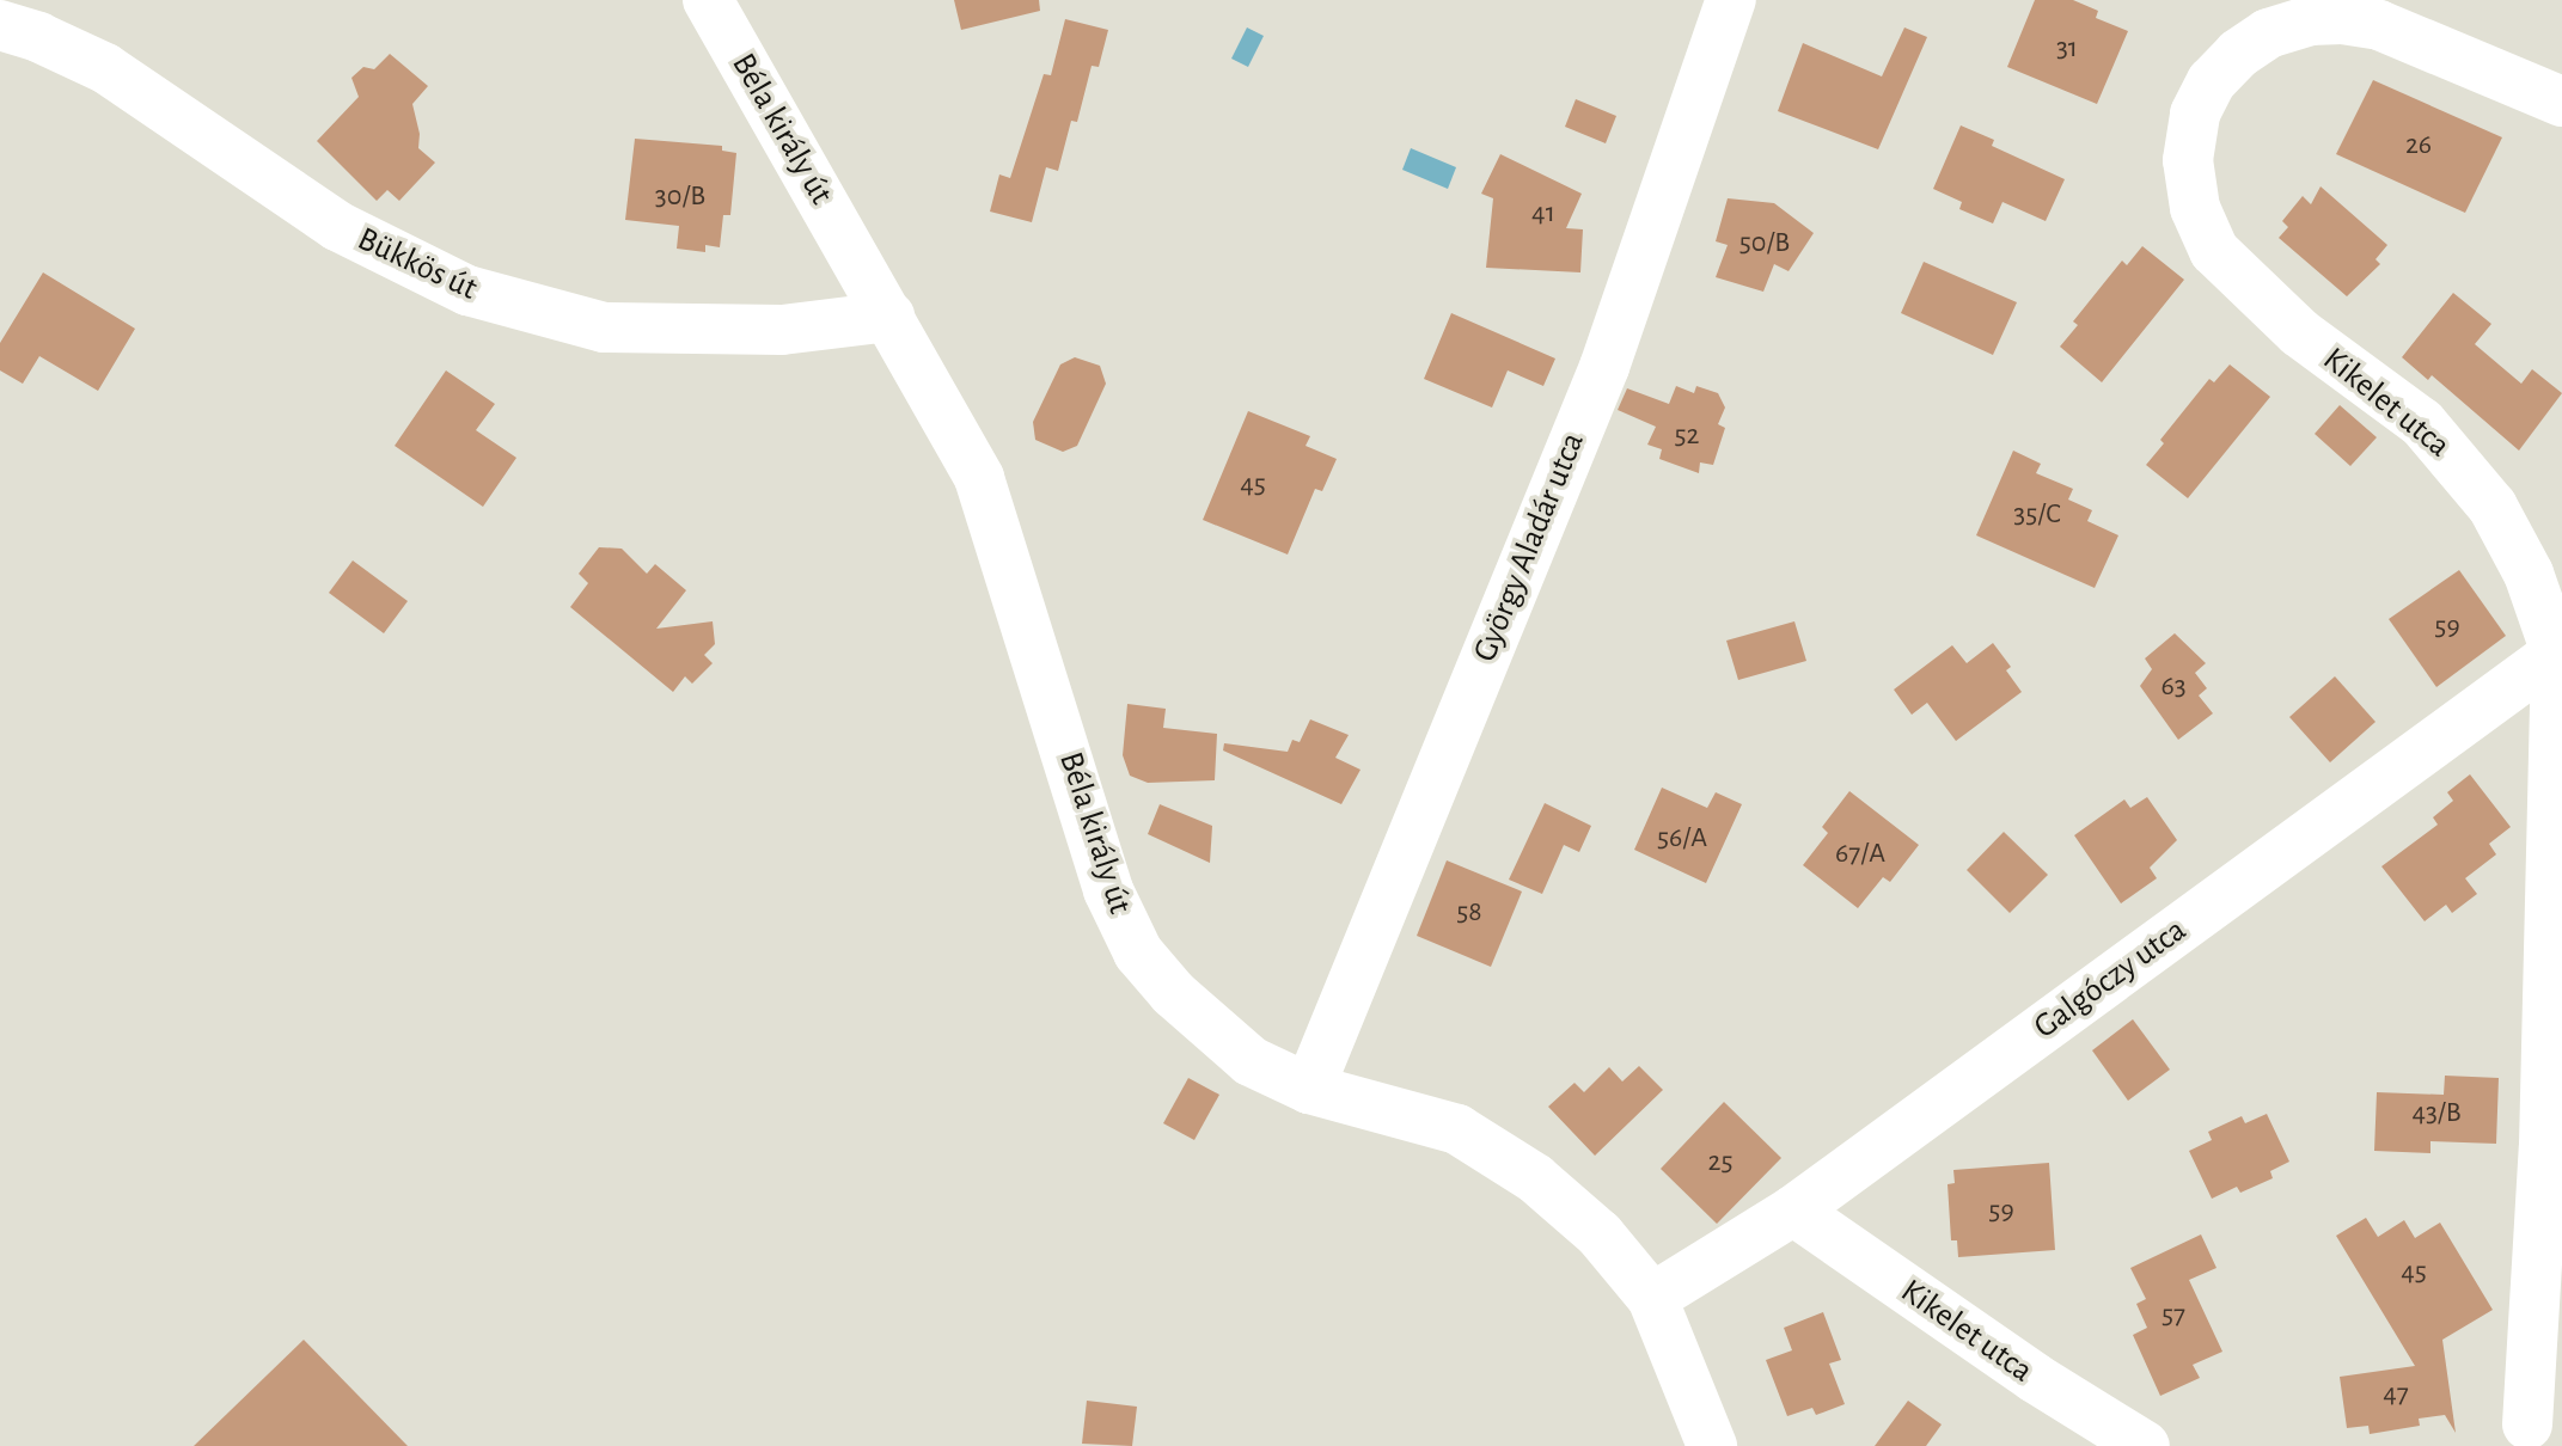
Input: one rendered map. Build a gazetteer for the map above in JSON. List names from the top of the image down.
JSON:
{
  "streets": {
    "street": [
      "Béla király út",
      "Bükkös út",
      "Kikelet utca",
      "György Aladár utca",
      "Galgóczy utca"
    ]
  },
  "crossings": [
    ["Béla király út", "Bükkös út"],
    ["Béla király út", "György Aladár utca"],
    ["Béla király út", "Galgóczy utca"],
    ["Kikelet utca", "Galgóczy utca"]
  ],
  "house_numbers": [
    "31",
    "26",
    "30/B",
    "41",
    "50/B",
    "52",
    "45",
    "35/C",
    "59",
    "63",
    "56/A",
    "67/A",
    "58",
    "43/B",
    "25",
    "59",
    "45",
    "57",
    "47"
  ]
}
